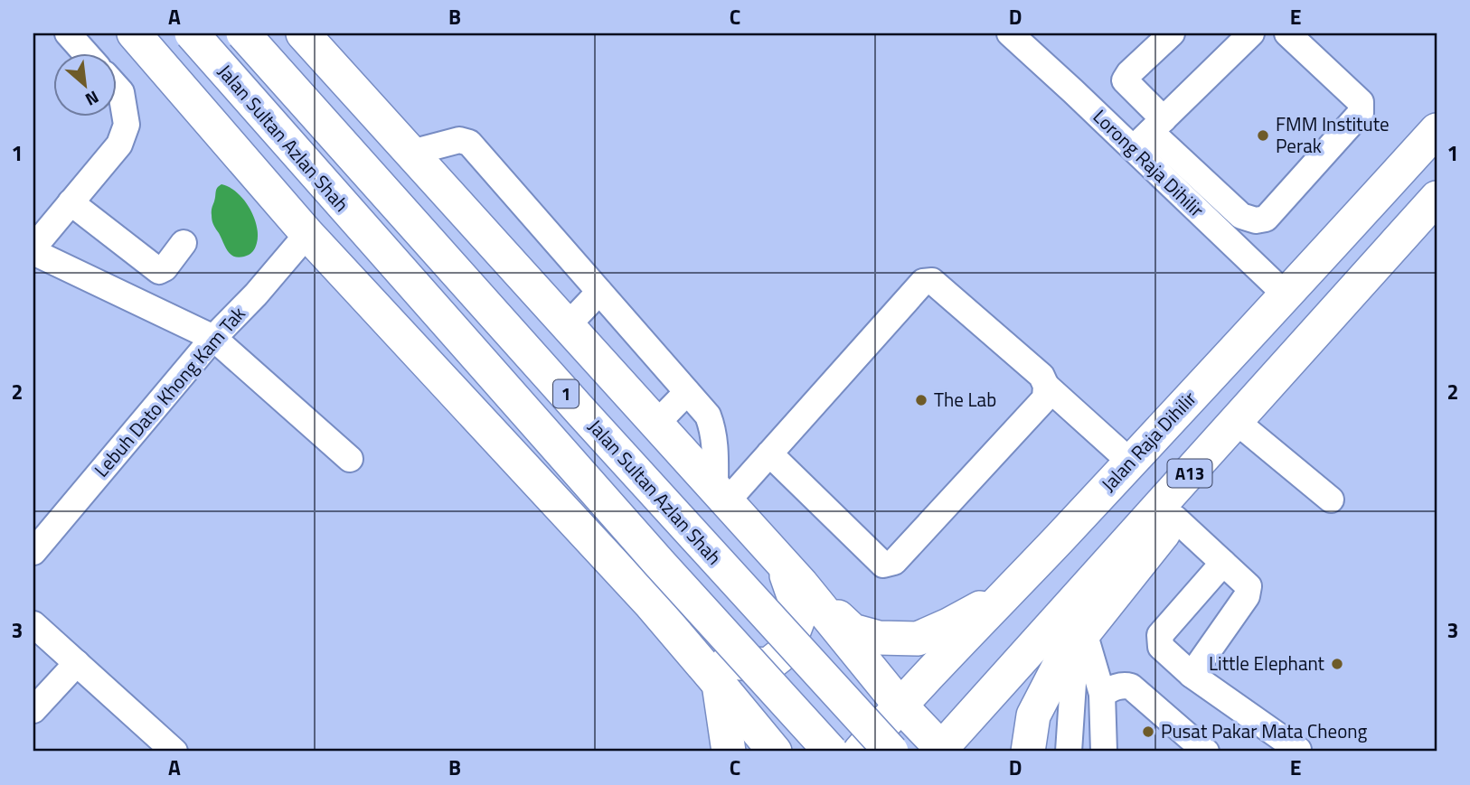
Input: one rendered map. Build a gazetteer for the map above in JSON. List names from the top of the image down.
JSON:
{
  "streets": {
    "main road": [
      "Jalan Sultan Azlan Shah",
      "1",
      "Jalan Raja Dihilir",
      "A13"
    ],
    "street": ["Lorong Raja Dihilir", "Lebuh Dato Khong Kam Tak"]
  },
  "crossings": [
    ["Lorong Raja Dihilir", "Jalan Raja Dihilir"]
  ],
  "places": [
    "FMM Institute Perak",
    "The Lab",
    "Little Elephant",
    "Pusat Pakar Mata Cheong"
  ],
  "north": "bottom right",
  "grid": {
    "columns": [
      "A",
      "B",
      "C",
      "D",
      "E"
    ],
    "rows": ["1", "2", "3"]
  }
}
